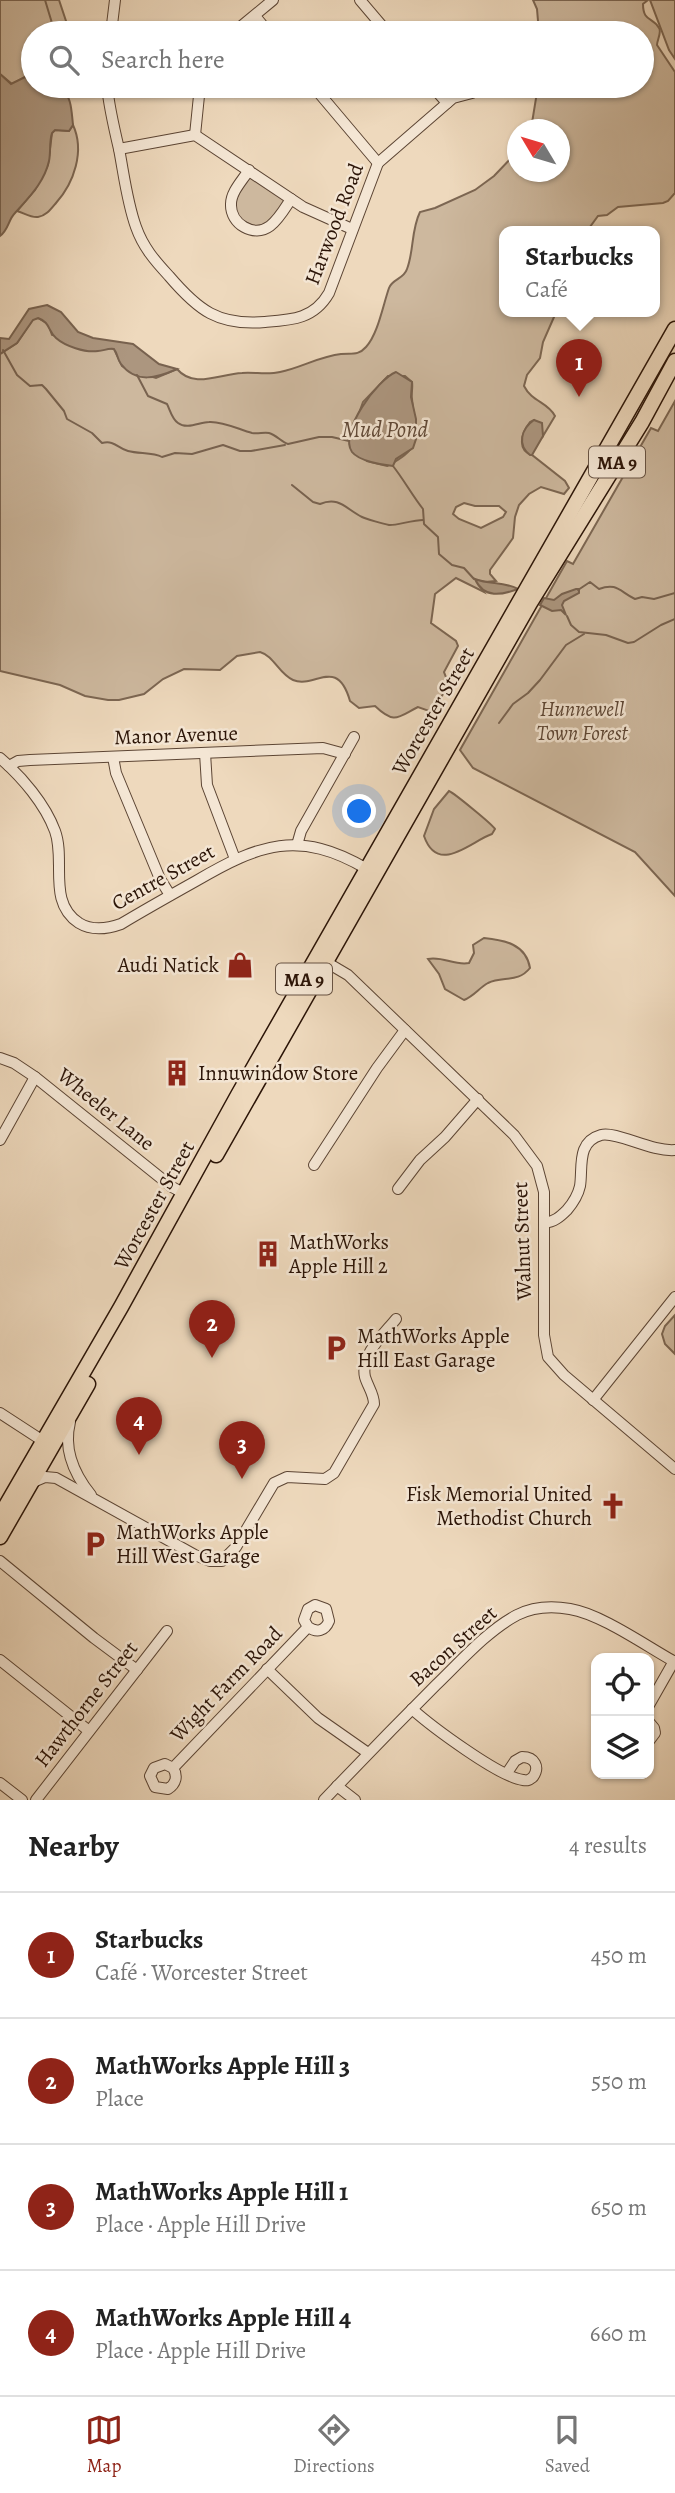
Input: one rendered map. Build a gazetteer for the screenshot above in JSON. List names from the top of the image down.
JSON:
{
  "streets": {
    "highway": ["MA 9", "Worcester Street"],
    "street": [
      "Harwood Road",
      "Manor Avenue",
      "Centre Street",
      "Wheeler Lane",
      "Walnut Street",
      "Bacon Street",
      "Wight Farm Road",
      "Hawthorne Street"
    ]
  },
  "crossings": [
    ["Worcester Street", "Centre Street"],
    ["Worcester Street", "Wheeler Lane"],
    ["Worcester Street", "Walnut Street"],
    ["Manor Avenue", "Centre Street"]
  ],
  "water": ["Mud Pond"],
  "parks": ["Hunnewell Town Forest"],
  "places": {
    "shop": ["Audi Natick"],
    "building": ["Innuwindow Store", "MathWorks Apple Hill 2"],
    "parking": ["MathWorks Apple Hill East Garage", "MathWorks Apple Hill West Garage"],
    "church": ["Fisk Memorial United Methodist Church"]
  },
  "north": "top left",
  "page": {
    "search": "Search here",
    "popup": ["Starbucks", "Café"],
    "pins": [
      "1",
      "2",
      "4",
      "3"
    ],
    "heading": ["Nearby", "4 results"],
    "list": [
      {
        "mark": "1",
        "name": "Starbucks",
        "note": "Café · Worcester Street",
        "value": "450 m"
      },
      {
        "mark": "2",
        "name": "MathWorks Apple Hill 3",
        "note": "Place",
        "value": "550 m"
      },
      {
        "mark": "3",
        "name": "MathWorks Apple Hill 1",
        "note": "Place · Apple Hill Drive",
        "value": "650 m"
      },
      {
        "mark": "4",
        "name": "MathWorks Apple Hill 4",
        "note": "Place · Apple Hill Drive",
        "value": "660 m"
      }
    ],
    "nav": ["Map", "Directions", "Saved"]
  }
}
